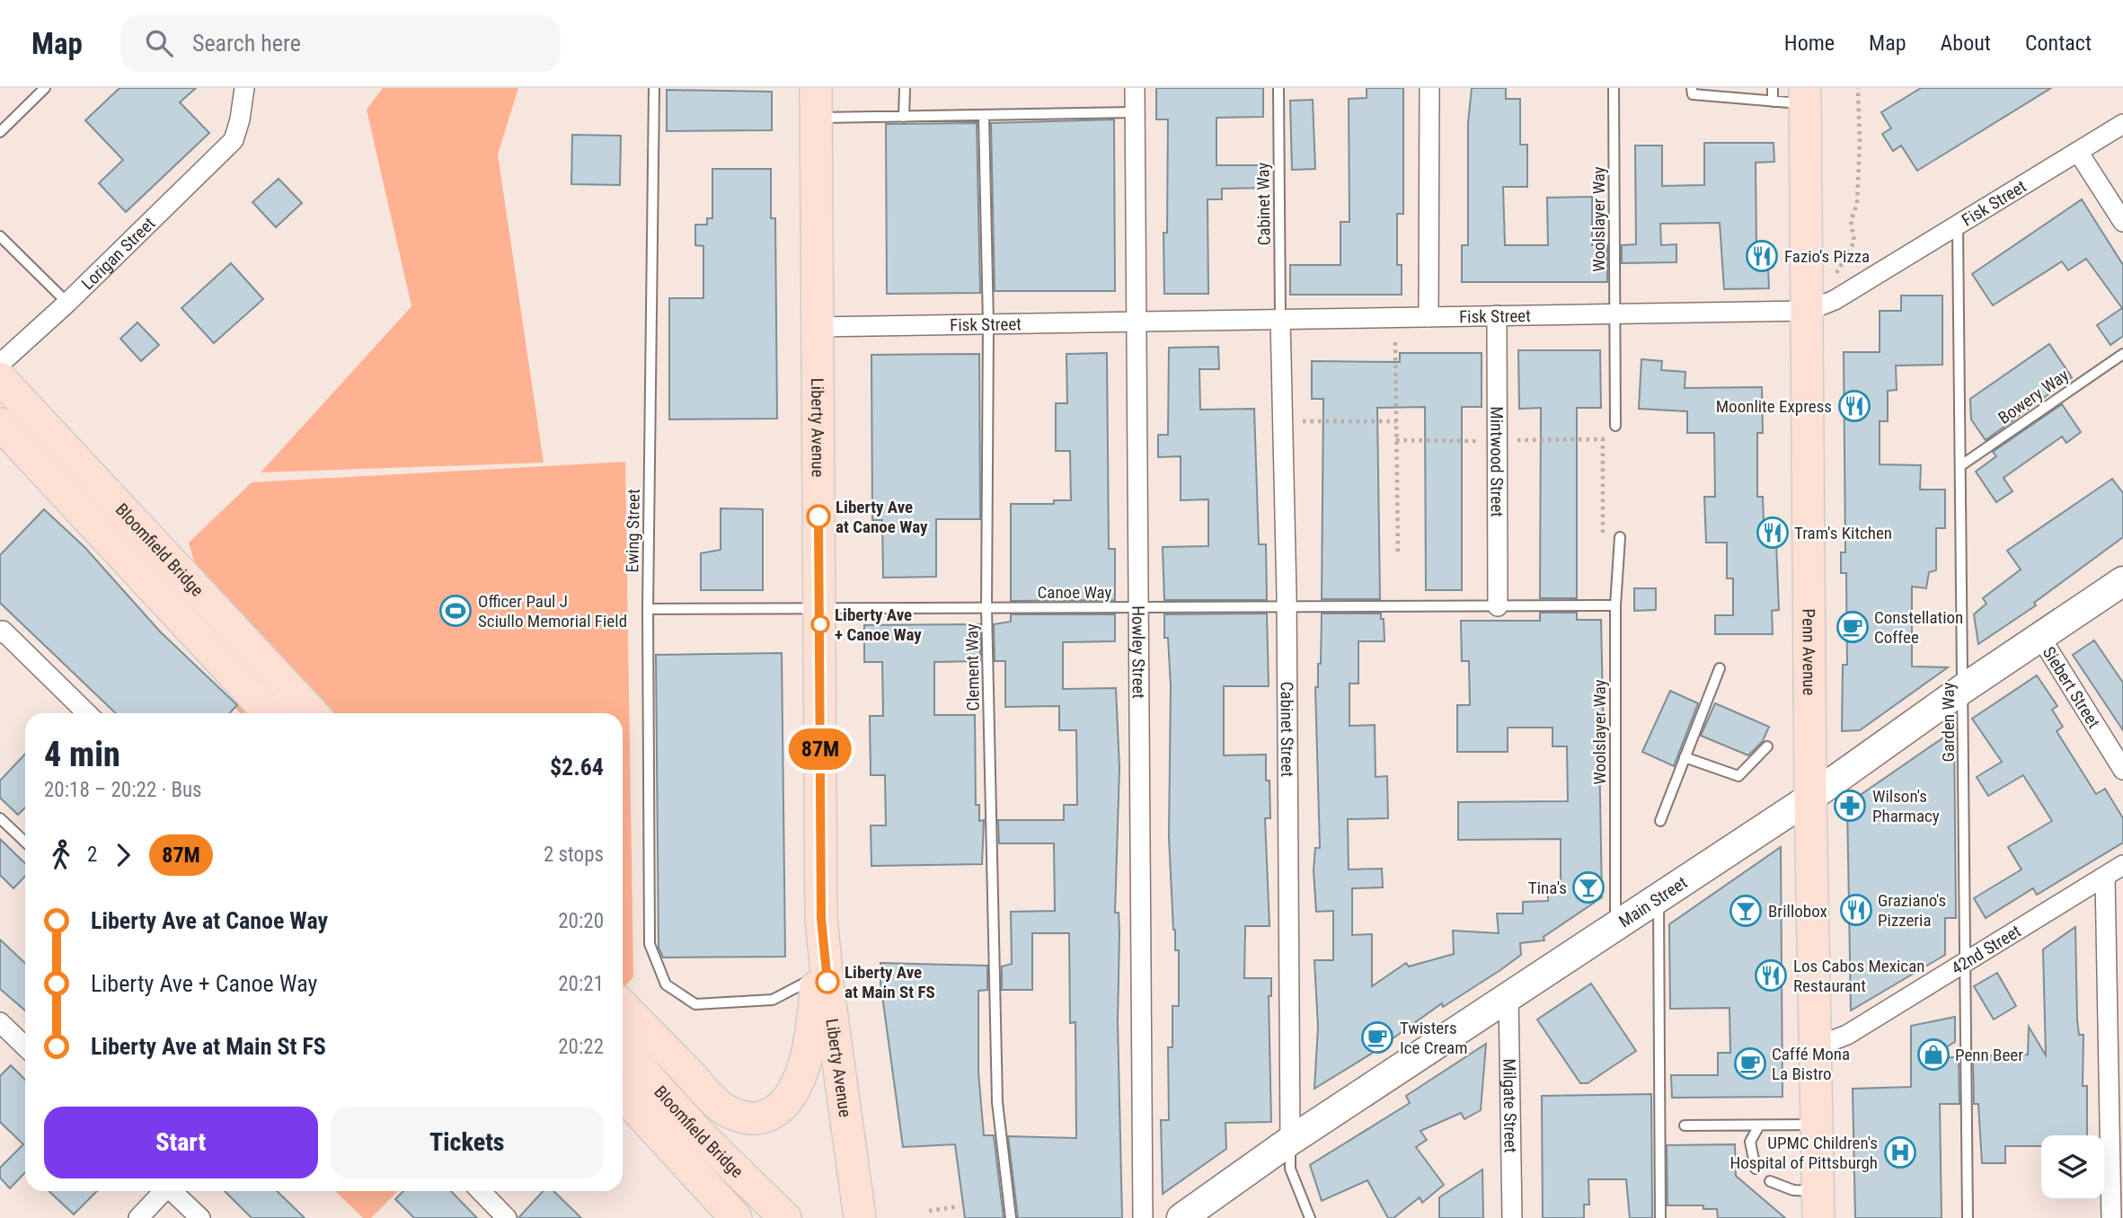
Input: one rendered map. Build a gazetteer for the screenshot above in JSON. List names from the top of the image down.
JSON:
{
  "streets": {
    "main road": [
      "Liberty Avenue",
      "Bloomfield Bridge",
      "Penn Avenue",
      "Main Street"
    ],
    "street": [
      "Fisk Street",
      "Lorigan Street",
      "Mintwood Street",
      "Howley Street",
      "Siebert Street",
      "Cabinet Street",
      "42nd Street",
      "Milgate Street"
    ],
    "lane": [
      "Cabinet Way",
      "Woolslayer Way",
      "Bowery Way",
      "Ewing Street",
      "Canoe Way",
      "Clement Way",
      "Garden Way"
    ]
  },
  "crossings": [
    ["Cabinet Way", "Fisk Street"],
    ["Cabinet Way", "Cabinet Street"],
    ["Fisk Street", "Woolslayer Way"],
    ["Fisk Street", "Liberty Avenue"],
    ["Fisk Street", "Mintwood Street"],
    ["Fisk Street", "Howley Street"],
    ["Fisk Street", "Penn Avenue"],
    ["Fisk Street", "Clement Way"],
    ["Fisk Street", "Garden Way"],
    ["Fisk Street", "Cabinet Street"],
    ["Woolslayer Way", "Canoe Way"],
    ["Woolslayer Way", "Main Street"],
    ["Bowery Way", "Garden Way"],
    ["Liberty Avenue", "Ewing Street"],
    ["Liberty Avenue", "Canoe Way"],
    ["Mintwood Street", "Canoe Way"],
    ["Ewing Street", "Canoe Way"],
    ["Canoe Way", "Howley Street"],
    ["Canoe Way", "Clement Way"],
    ["Canoe Way", "Cabinet Street"],
    ["Penn Avenue", "Main Street"],
    ["Penn Avenue", "42nd Street"],
    ["Siebert Street", "Main Street"],
    ["Garden Way", "Main Street"],
    ["Garden Way", "42nd Street"],
    ["Cabinet Street", "Main Street"],
    ["Main Street", "Milgate Street"]
  ],
  "places": {
    "restaurant": [
      "Fazio's Pizza",
      "Moonlite Express",
      "Tram's Kitchen",
      "Graziano's Pizzeria",
      "Los Cabos Mexican Restaurant"
    ],
    "other": ["Liberty Ave at Canoe Way", "Liberty Ave + Canoe Way", "Liberty Ave at Main St FS"],
    "sports": ["Officer Paul J Sciullo Memorial Field"],
    "cafe": ["Constellation Coffee", "Twisters Ice Cream", "Caffé Mona La Bistro"],
    "pharmacy": ["Wilson's Pharmacy"],
    "bar": ["Tina's", "Brillobox"],
    "shop": ["Penn Beer"],
    "hospital": ["UPMC Children's Hospital of Pittsburgh"]
  },
  "lines": ["bus line 87M"],
  "page": {
    "header": "Map",
    "search": "Search here",
    "nav": [
      "Home",
      "Map",
      "About",
      "Contact"
    ],
    "on_map": "87M",
    "heading": ["4 min", "20:18 – 20:22 · Bus", "$2.64"],
    "legs": ["2", "87M", "2 stops"],
    "list": [
      {
        "name": "Liberty Ave at Canoe Way",
        "value": "20:20"
      },
      {
        "name": "Liberty Ave + Canoe Way",
        "value": "20:21"
      },
      {
        "name": "Liberty Ave at Main St FS",
        "value": "20:22"
      }
    ],
    "buttons": ["Start", "Tickets"]
  }
}
